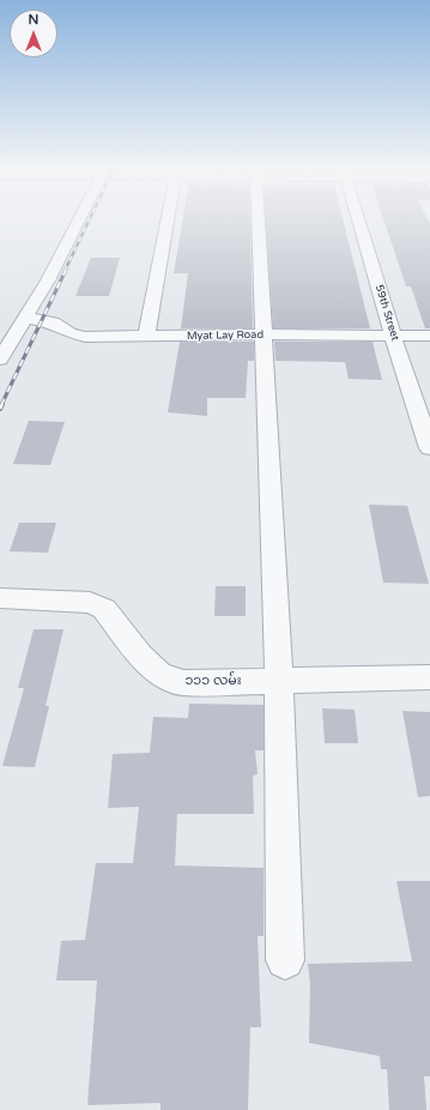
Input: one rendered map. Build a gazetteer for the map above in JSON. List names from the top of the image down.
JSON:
{
  "streets": {
    "street": ["59th Street", "Myat Lay Road", "၁၁၁ လမ်း"]
  },
  "crossings": [
    ["59th Street", "Myat Lay Road"]
  ],
  "north": "top"
}
